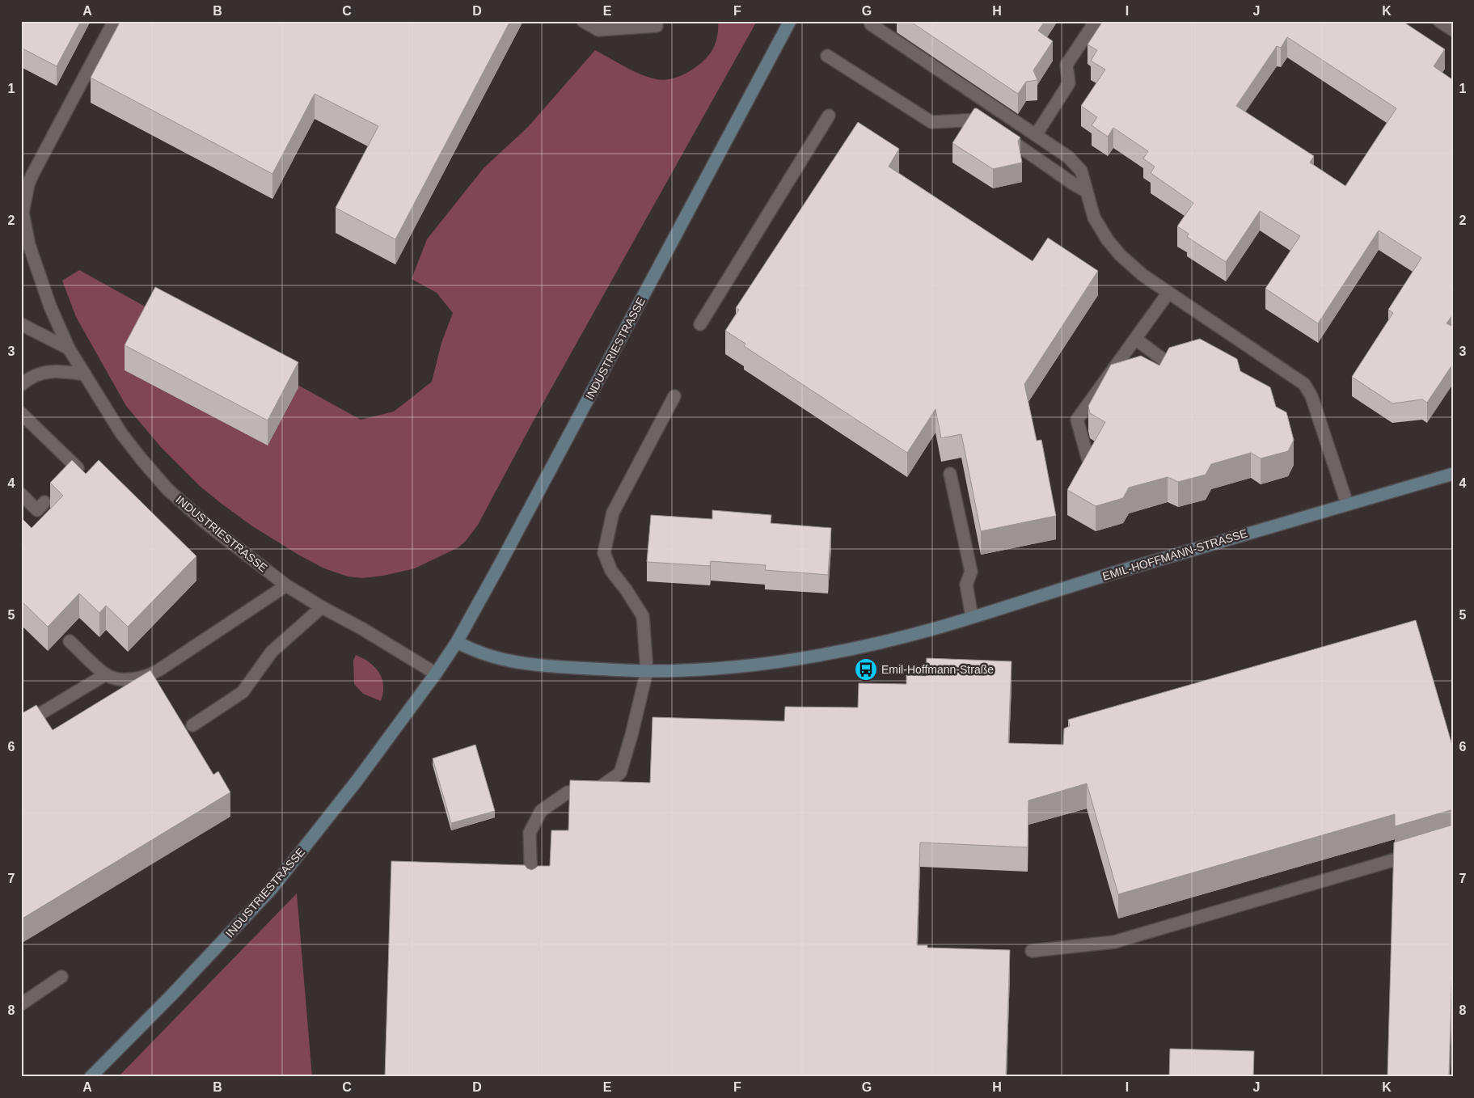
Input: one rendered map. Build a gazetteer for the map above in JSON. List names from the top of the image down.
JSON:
{
  "streets": {
    "main road": ["INDUSTRIESTRASSE", "EMIL-HOFFMANN-STRASSE"]
  },
  "crossings": [
    ["INDUSTRIESTRASSE", "EMIL-HOFFMANN-STRASSE"]
  ],
  "places": {
    "bus stop": ["Emil-Hoffmann-Straße"]
  },
  "grid": {
    "columns": [
      "A",
      "B",
      "C",
      "D",
      "E",
      "F",
      "G",
      "H",
      "I",
      "J",
      "K"
    ],
    "rows": [
      "1",
      "2",
      "3",
      "4",
      "5",
      "6",
      "7",
      "8"
    ]
  }
}
